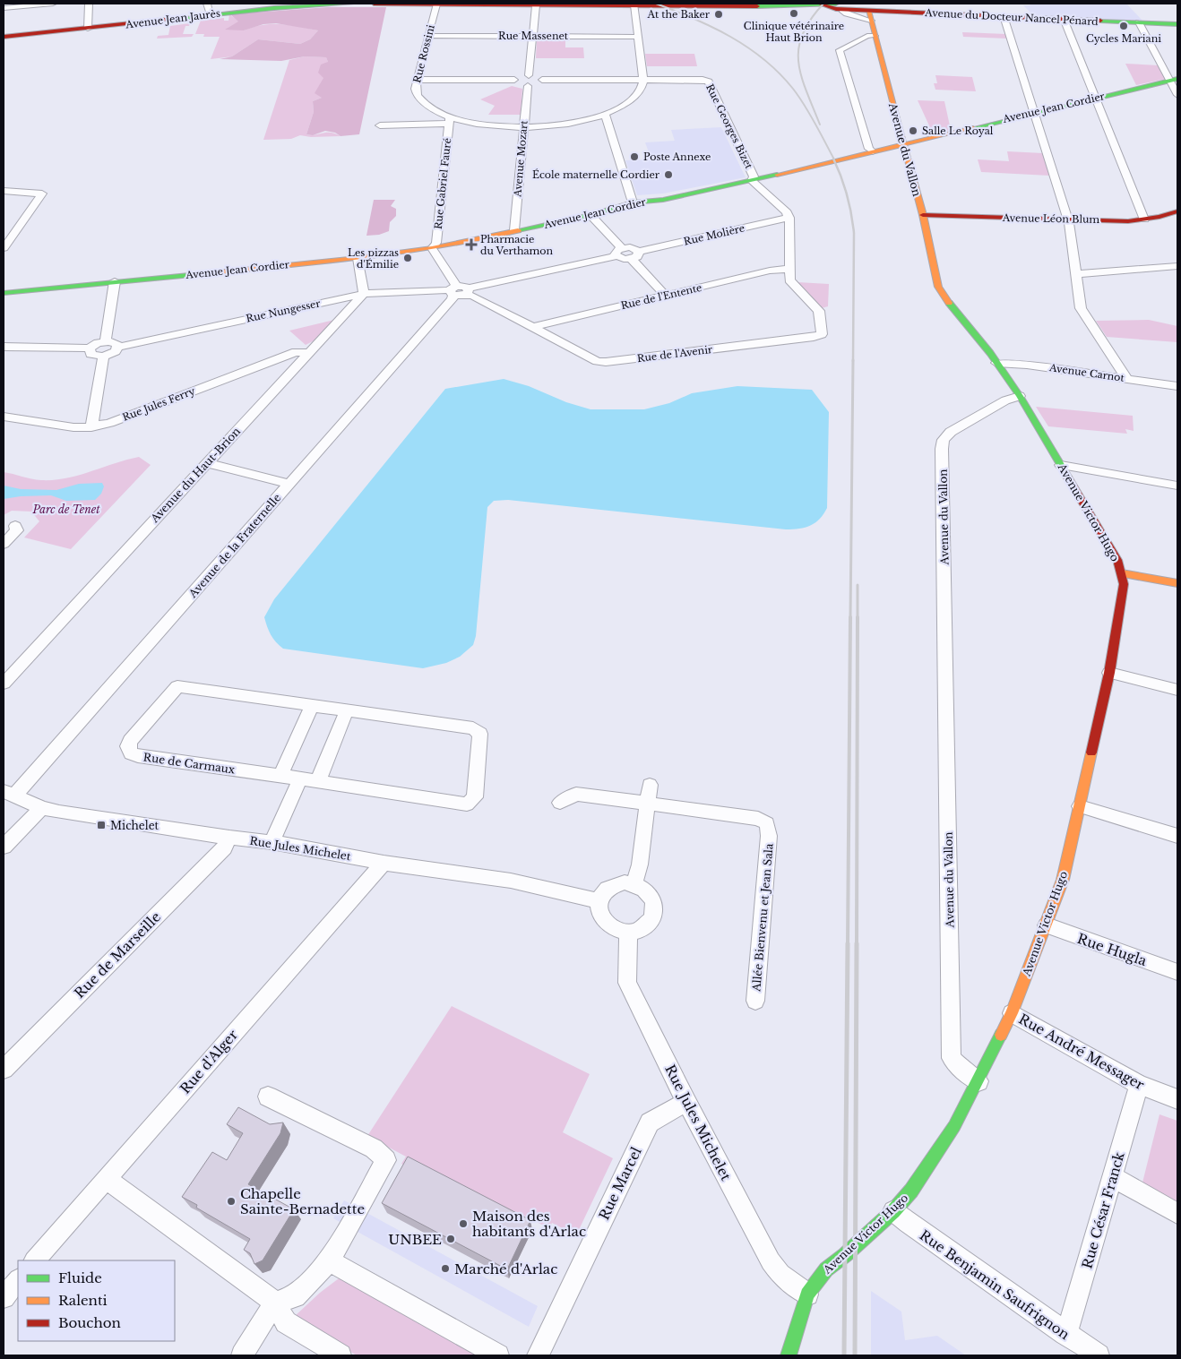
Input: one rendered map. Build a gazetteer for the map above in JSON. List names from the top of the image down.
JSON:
{
  "streets": {
    "street": [
      "Avenue du Docteur Nancel Pénard",
      "Avenue Jean Jaurès",
      "Rue Massenet",
      "Rue Rossini",
      "Avenue Jean Cordier",
      "Rue Georges Bizet",
      "Avenue du Vallon",
      "Avenue Mozart",
      "Rue Gabriel Fauré",
      "Avenue Léon Blum",
      "Rue Molière",
      "Rue de l'Entente",
      "Rue Nungesser",
      "Rue de l'Avenir",
      "Avenue Carnot",
      "Rue Jules Ferry",
      "Avenue du Haut-Brion",
      "Avenue Victor Hugo",
      "Avenue de la Fraternelle",
      "Rue de Carmaux",
      "Rue Jules Michelet",
      "Allée Bienvenu et Jean Sala",
      "Rue Hugla",
      "Rue de Marseille",
      "Rue André Messager",
      "Rue d'Alger",
      "Rue Marcel",
      "Rue César Franck",
      "Rue Benjamin Saufrignon"
    ]
  },
  "crossings": [
    ["Avenue du Docteur Nancel Pénard", "Avenue Jean Jaurès"],
    ["Avenue du Docteur Nancel Pénard", "Avenue du Vallon"],
    ["Avenue Jean Jaurès", "Rue Rossini"],
    ["Rue Massenet", "Rue Rossini"],
    ["Rue Rossini", "Rue Georges Bizet"],
    ["Rue Rossini", "Avenue Mozart"],
    ["Rue Rossini", "Rue Gabriel Fauré"],
    ["Avenue Jean Cordier", "Rue Georges Bizet"],
    ["Avenue Jean Cordier", "Avenue du Vallon"],
    ["Avenue Jean Cordier", "Avenue Mozart"],
    ["Avenue Jean Cordier", "Rue Gabriel Fauré"],
    ["Avenue du Vallon", "Avenue Léon Blum"],
    ["Avenue du Vallon", "Avenue Carnot"],
    ["Avenue du Vallon", "Avenue Victor Hugo"],
    ["Rue de l'Entente", "Rue de l'Avenir"],
    ["Rue Nungesser", "Rue de l'Avenir"],
    ["Rue Nungesser", "Avenue du Haut-Brion"],
    ["Rue Nungesser", "Avenue de la Fraternelle"],
    ["Rue de l'Avenir", "Avenue de la Fraternelle"],
    ["Rue Jules Ferry", "Avenue du Haut-Brion"],
    ["Avenue Victor Hugo", "Rue Jules Michelet"],
    ["Avenue Victor Hugo", "Rue Hugla"],
    ["Avenue Victor Hugo", "Rue André Messager"],
    ["Avenue Victor Hugo", "Rue Benjamin Saufrignon"],
    ["Avenue de la Fraternelle", "Rue Jules Michelet"],
    ["Rue Jules Michelet", "Rue de Marseille"],
    ["Rue Jules Michelet", "Rue d'Alger"],
    ["Rue Jules Michelet", "Rue Marcel"],
    ["Rue André Messager", "Rue César Franck"],
    ["Rue César Franck", "Rue Benjamin Saufrignon"]
  ],
  "parks": ["Parc de Tenet"],
  "places": {
    "other": [
      "Clinique vétérinaire Haut Brion",
      "At the Baker",
      "Cycles Mariani",
      "Salle Le Royal",
      "Poste Annexe",
      "École maternelle Cordier",
      "Les pizzas d'Émilie",
      "Chapelle Sainte-Bernadette",
      "Maison des habitants d'Arlac",
      "UNBEE",
      "Marché d'Arlac"
    ],
    "health": ["Pharmacie du Verthamon"],
    "transit": ["Michelet"]
  },
  "legend": ["Fluide", "Ralenti", "Bouchon"]
}
